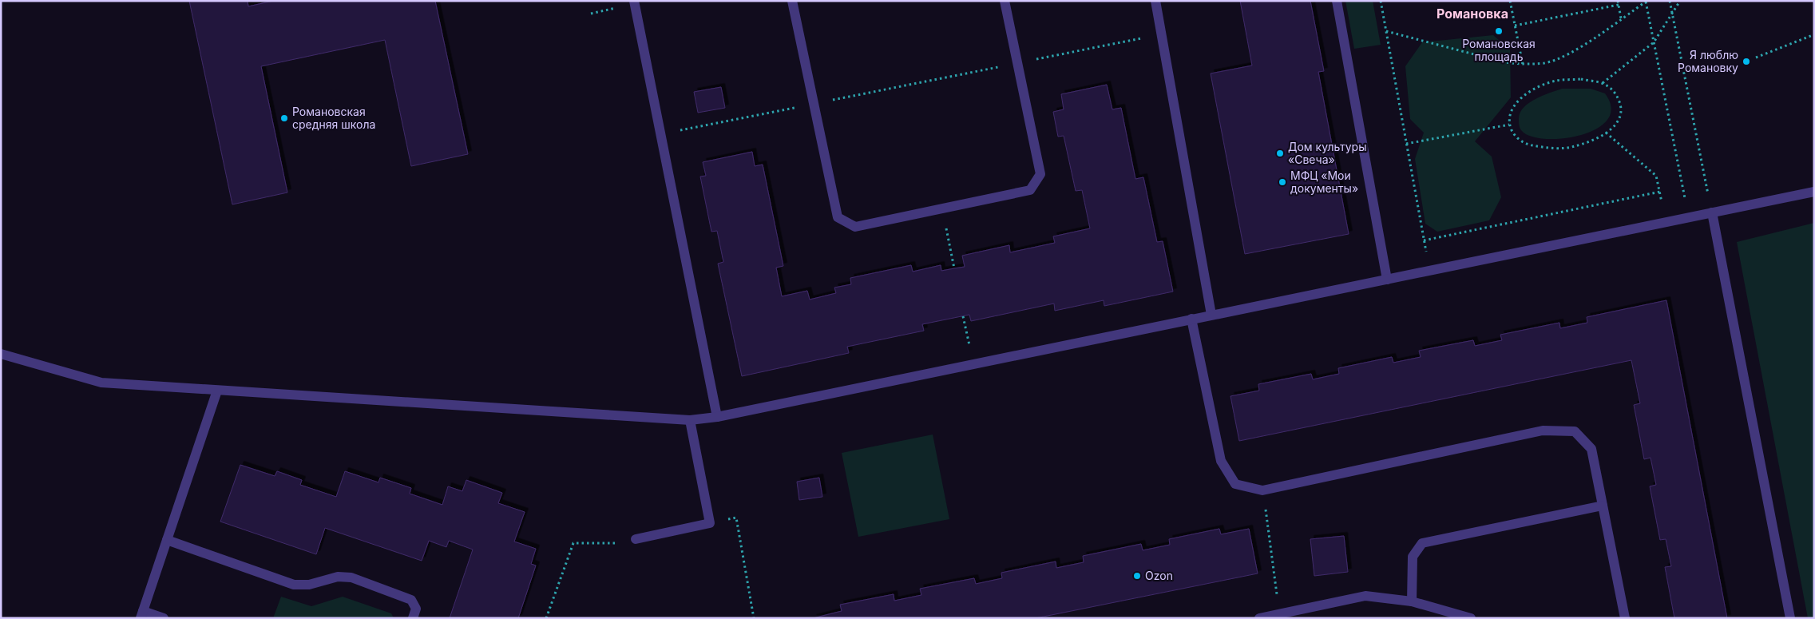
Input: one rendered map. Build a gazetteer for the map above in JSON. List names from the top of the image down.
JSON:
{
  "districts": ["Романовка"],
  "places": [
    "Романовская площадь",
    "Я люблю Романовку",
    "Романовская средняя школа",
    "Дом культуры «Свеча»",
    "МФЦ «Мои документы»",
    "Ozon"
  ]
}
